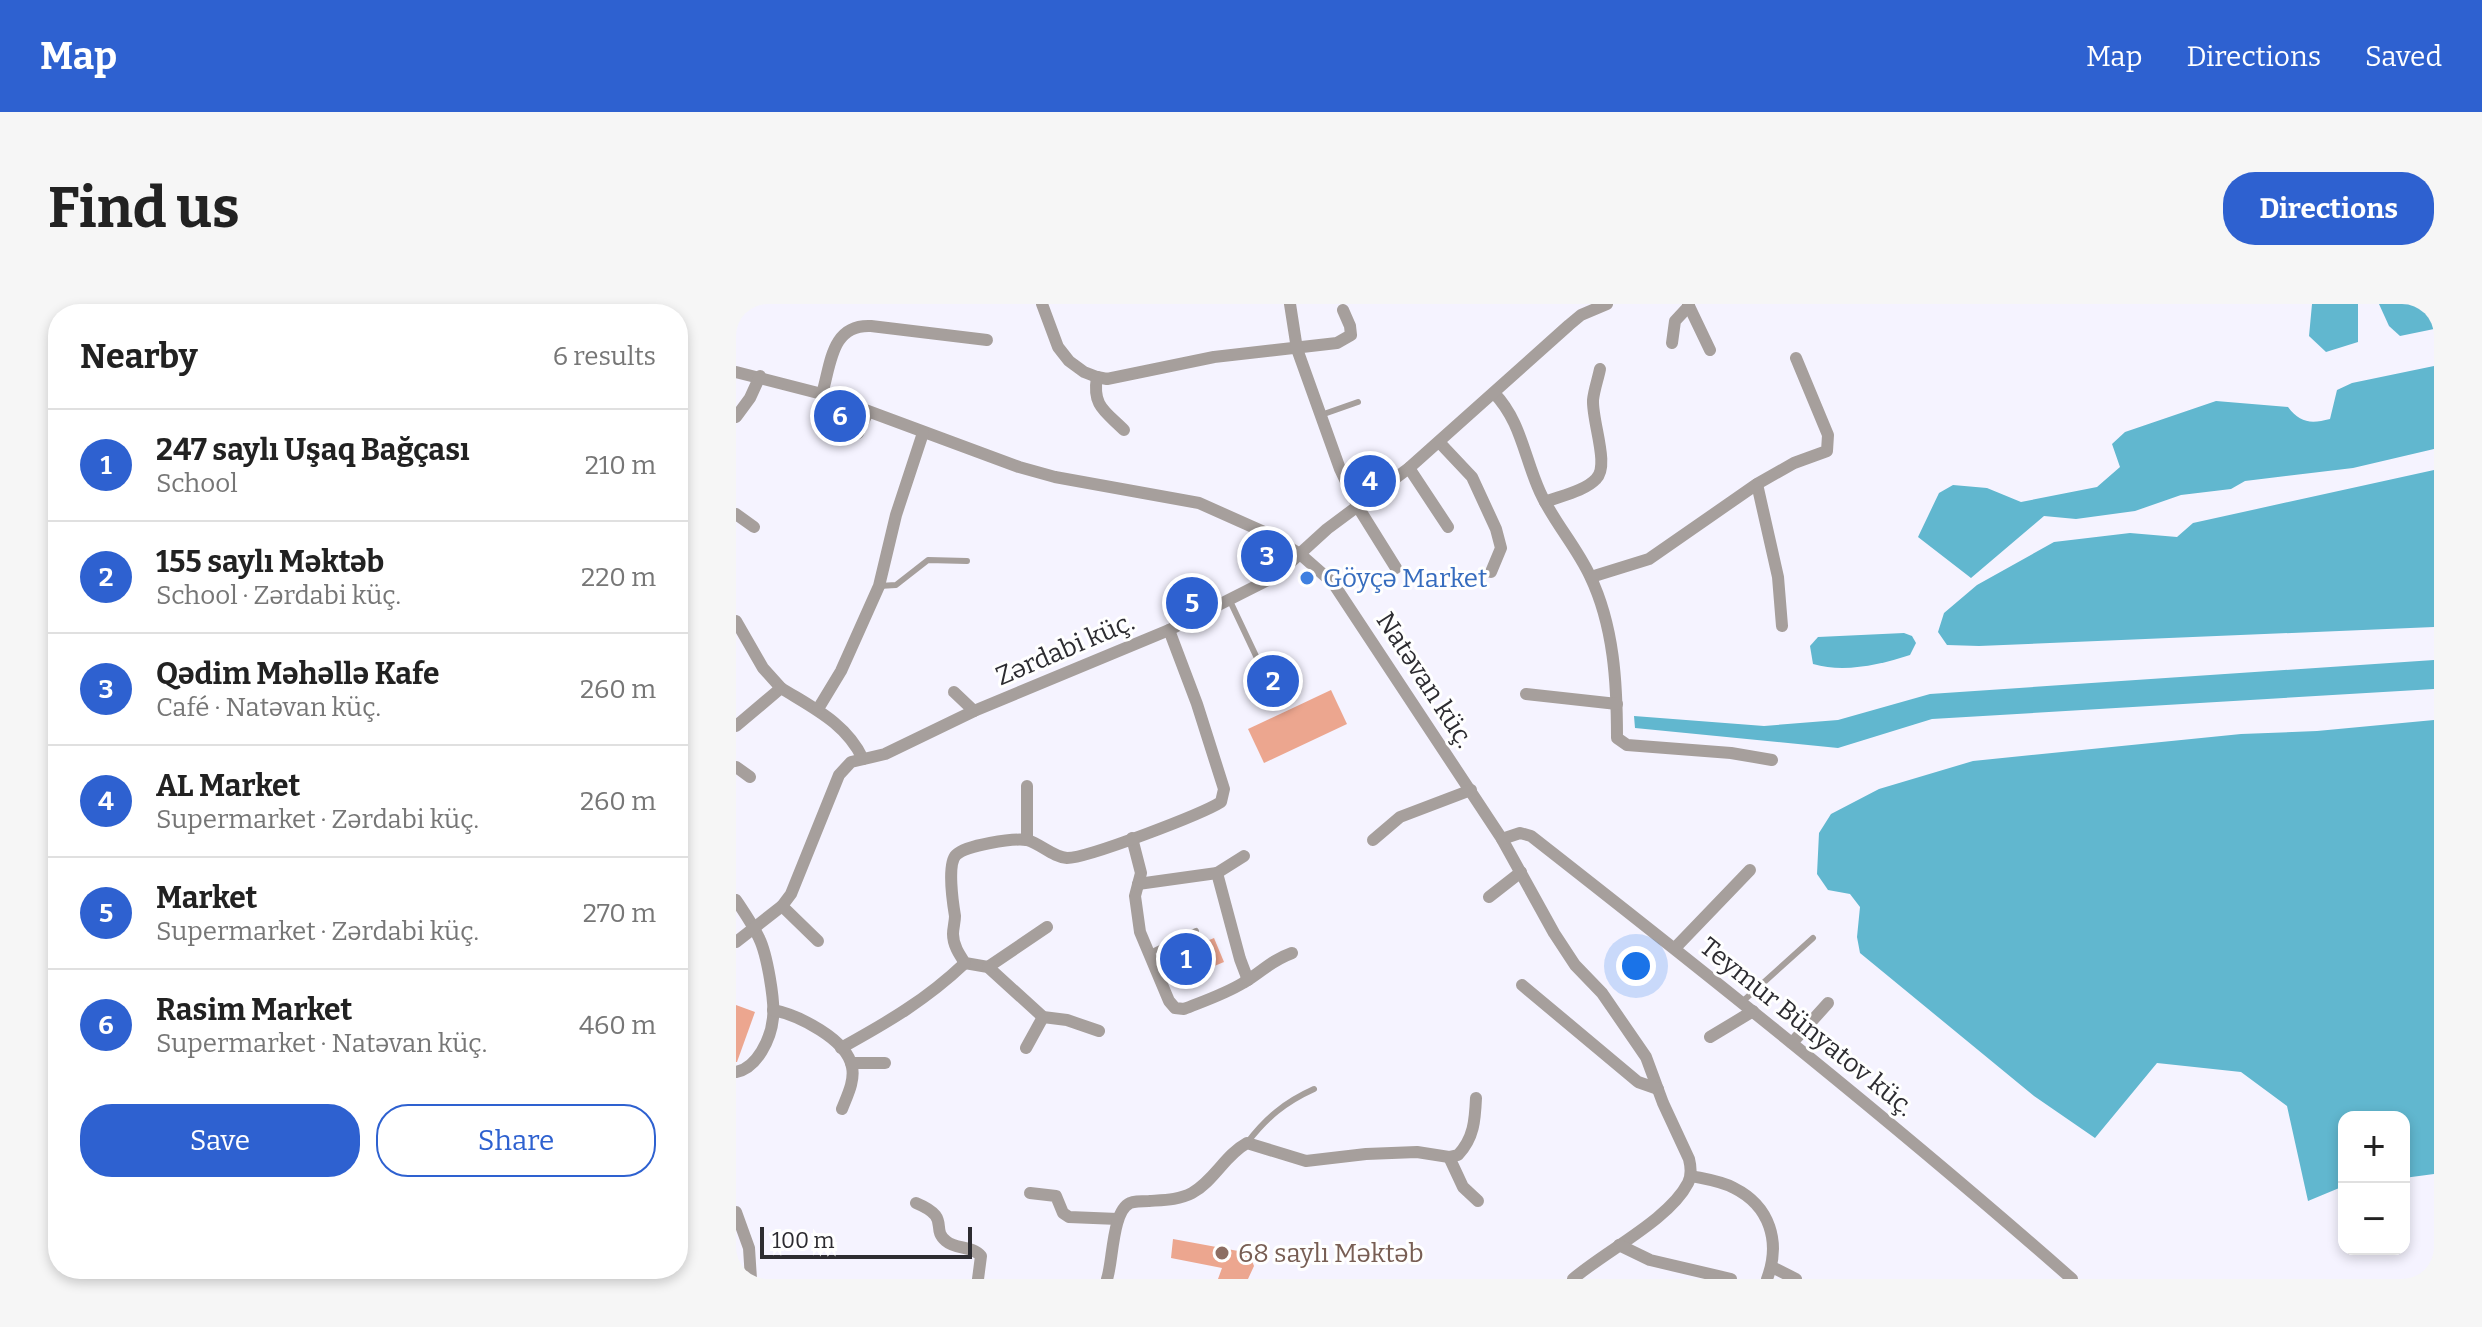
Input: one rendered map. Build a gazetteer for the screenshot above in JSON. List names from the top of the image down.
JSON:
{
  "streets": {
    "street": ["Zərdabi küç.", "Natəvan küç.", "Teymur Bünyatov küç."]
  },
  "crossings": [
    ["Zərdabi küç.", "Natəvan küç."],
    ["Natəvan küç.", "Teymur Bünyatov küç."]
  ],
  "places": ["Göyçə Market", "68 saylı Məktəb"],
  "scale_bar": "100 m",
  "page": {
    "header": "Map",
    "nav": ["Map", "Directions", "Saved"],
    "buttons": [
      "Directions",
      ["Save", "Share"]
    ],
    "title": "Find us",
    "heading": ["Nearby", "6 results"],
    "pins": [
      "6",
      "4",
      "3",
      "5",
      "2",
      "1"
    ],
    "list": [
      {
        "mark": "1",
        "name": "247 saylı Uşaq Bağçası",
        "note": "School",
        "value": "210 m"
      },
      {
        "mark": "2",
        "name": "155 saylı Məktəb",
        "note": "School · Zərdabi küç.",
        "value": "220 m"
      },
      {
        "mark": "3",
        "name": "Qədim Məhəllə Kafe",
        "note": "Café · Natəvan küç.",
        "value": "260 m"
      },
      {
        "mark": "4",
        "name": "AL Market",
        "note": "Supermarket · Zərdabi küç.",
        "value": "260 m"
      },
      {
        "mark": "5",
        "name": "Market",
        "note": "Supermarket · Zərdabi küç.",
        "value": "270 m"
      },
      {
        "mark": "6",
        "name": "Rasim Market",
        "note": "Supermarket · Natəvan küç.",
        "value": "460 m"
      }
    ],
    "map_buttons": ["+", "−"],
    "scale": "100 m"
  }
}
